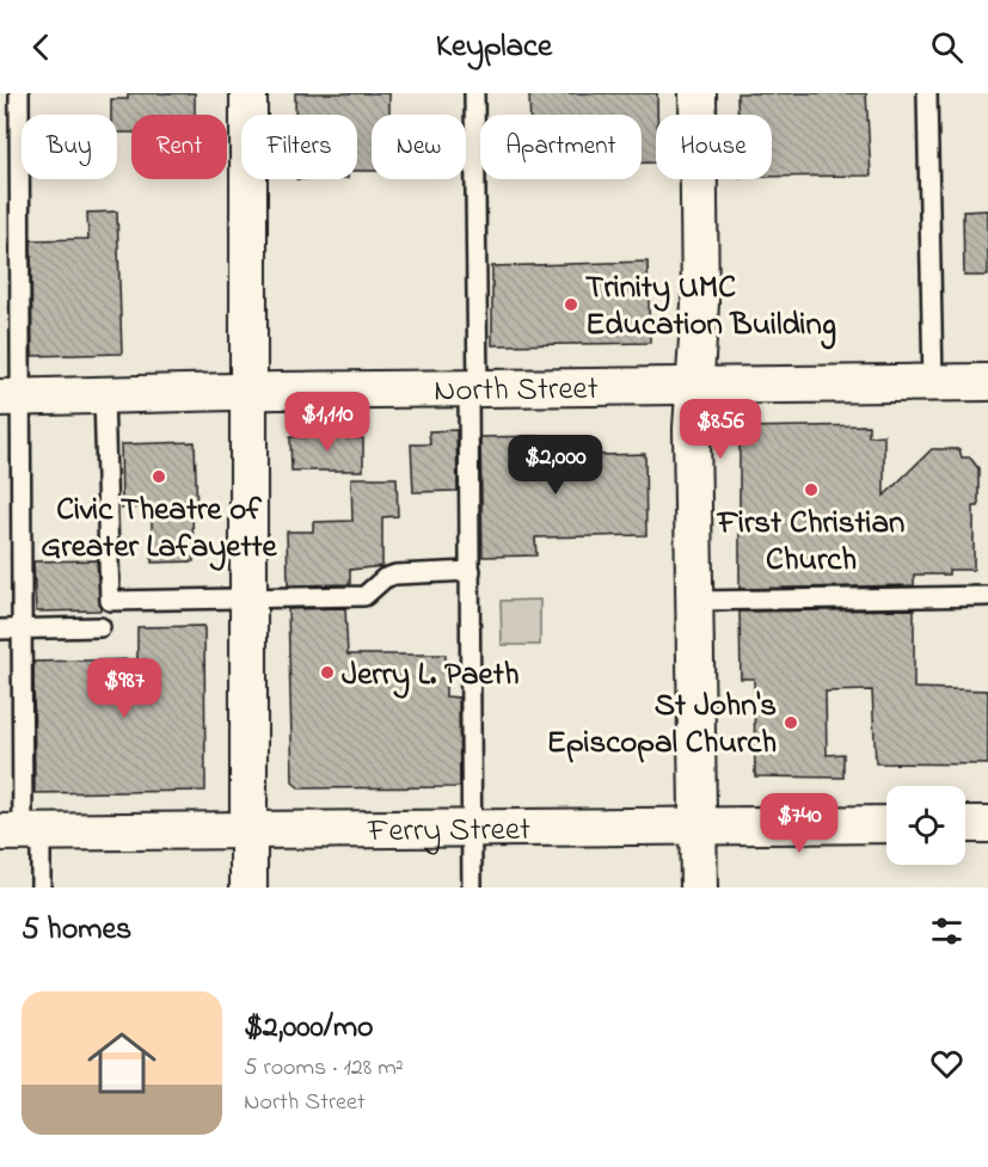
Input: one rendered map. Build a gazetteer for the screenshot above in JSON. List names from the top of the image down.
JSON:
{
  "streets": {
    "street": ["North Street", "Ferry Street"]
  },
  "places": [
    "Trinity UMC Education Building",
    "Civic Theatre of Greater Lafayette",
    "First Christian Church",
    "Jerry L. Paeth",
    "St John's Episcopal Church"
  ],
  "page": {
    "header": "Keyplace",
    "chip": [
      "Buy",
      "Rent",
      "Filters",
      "New",
      "Apartment",
      "House"
    ],
    "price": [
      "$1,110",
      "$856",
      "$2,000",
      "$987",
      "$740"
    ],
    "heading": "5 homes",
    "list": [
      {
        "name": "$2,000/mo",
        "note": "5 rooms · 128 m² · North Street"
      }
    ]
  }
}
